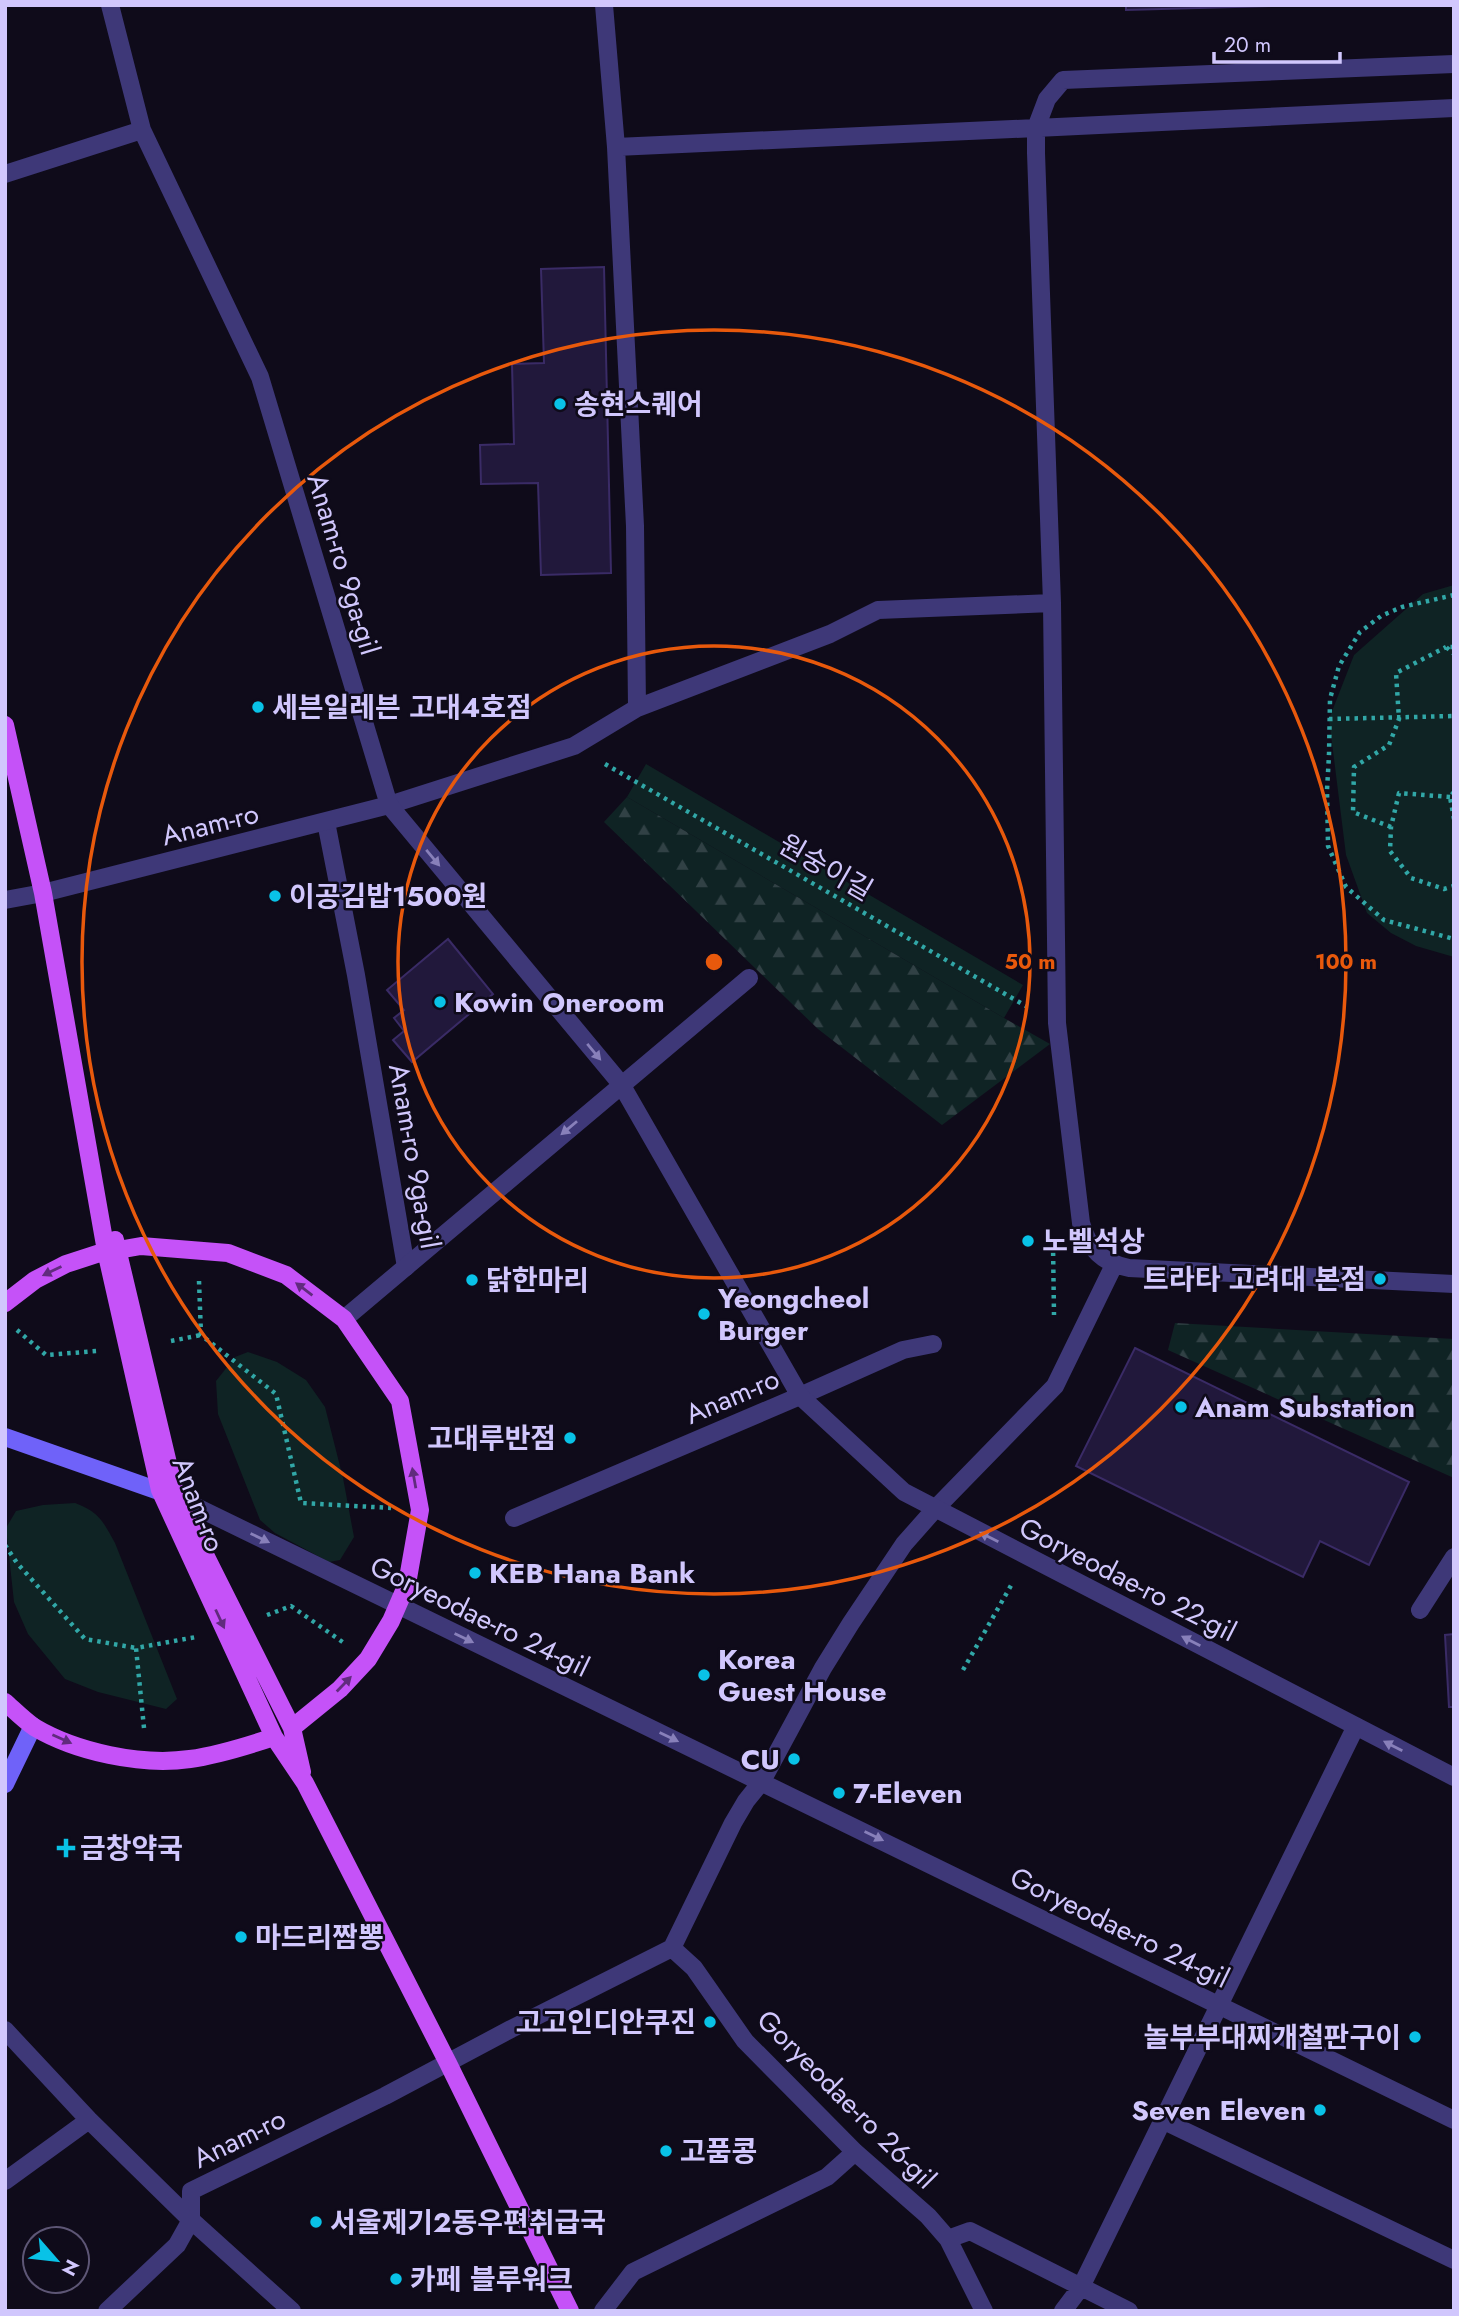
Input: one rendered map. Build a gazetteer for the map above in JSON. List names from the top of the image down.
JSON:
{
  "streets": {
    "main road": ["Anam-ro"],
    "street": [
      "Anam-ro 9ga-gil",
      "Goryeodae-ro 22-gil",
      "Goryeodae-ro 24-gil",
      "Goryeodae-ro 26-gil"
    ],
    "path": ["원숭이길"]
  },
  "crossings": [
    ["Anam-ro 9ga-gil", "Anam-ro"],
    ["Anam-ro 9ga-gil", "Goryeodae-ro 22-gil"],
    ["Anam-ro", "원숭이길"],
    ["Anam-ro", "Goryeodae-ro 22-gil"],
    ["Anam-ro", "Goryeodae-ro 24-gil"],
    ["Anam-ro", "Goryeodae-ro 26-gil"]
  ],
  "one_way": ["Goryeodae-ro 22-gil", "Goryeodae-ro 24-gil"],
  "places": {
    "other": [
      "송현스퀘어",
      "세븐일레븐 고대4호점",
      "이공김밥1500원",
      "Kowin Oneroom",
      "노벨석상",
      "트라타 고려대 본점",
      "닭한마리",
      "Yeongcheol Burger",
      "Anam Substation",
      "고대루반점",
      "KEB Hana Bank",
      "Korea Guest House",
      "CU",
      "7-Eleven",
      "마드리짬뽕",
      "고고인디안쿠진",
      "놀부부대찌개철판구이",
      "Seven Eleven",
      "고품콩",
      "서울제기2동우편취급국",
      "카페 블루워크"
    ],
    "health": ["금창약국"]
  },
  "scale_bar": "20 m",
  "north": "bottom right",
  "rings": ["50 m", "100 m"]
}
